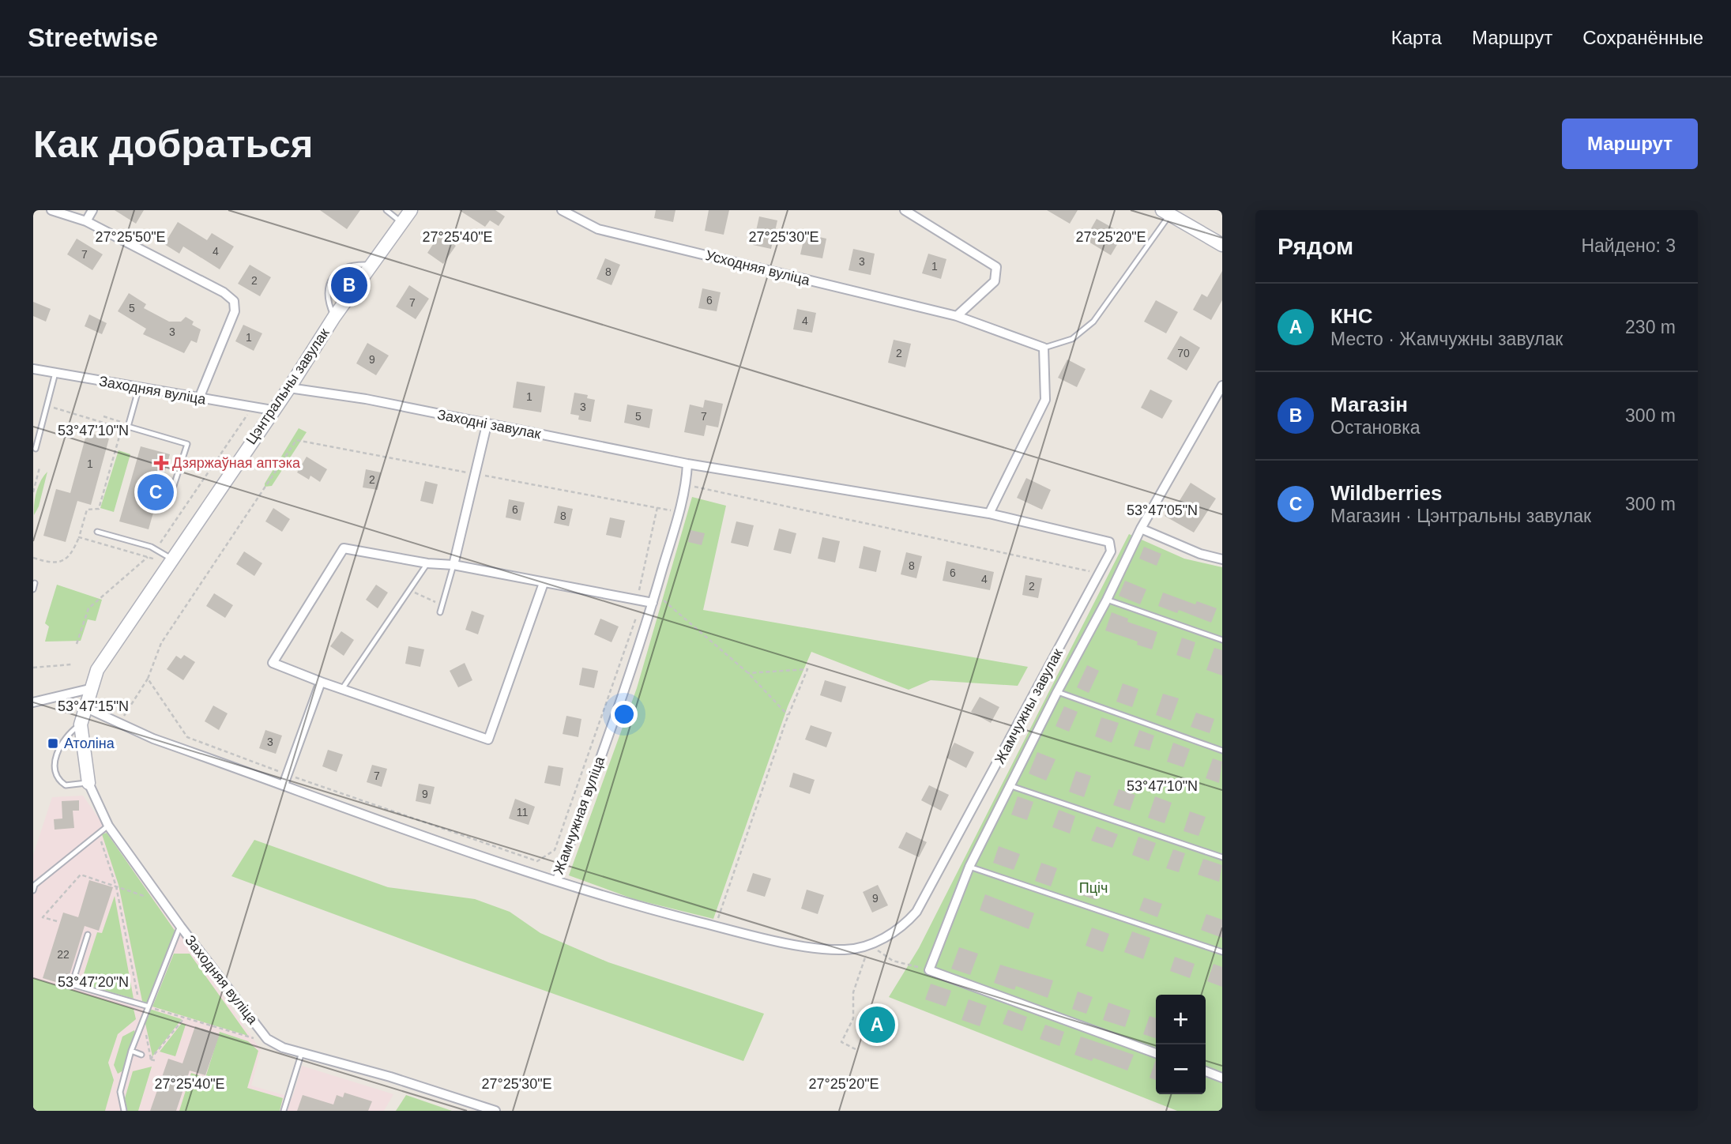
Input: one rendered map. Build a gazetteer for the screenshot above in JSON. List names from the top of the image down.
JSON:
{
  "streets": {
    "street": [
      "Усходняя вуліца",
      "Цэнтральны завулак",
      "Заходняя вуліца",
      "Заходні завулак",
      "Жамчужны завулак",
      "Жамчужная вуліца"
    ]
  },
  "crossings": [
    ["Цэнтральны завулак", "Заходняя вуліца"],
    ["Цэнтральны завулак", "Заходні завулак"],
    ["Цэнтральны завулак", "Жамчужная вуліца"],
    ["Заходняя вуліца", "Жамчужная вуліца"],
    ["Заходні завулак", "Жамчужны завулак"],
    ["Заходні завулак", "Жамчужная вуліца"],
    ["Жамчужны завулак", "Жамчужная вуліца"]
  ],
  "parks": ["Пціч"],
  "places": {
    "health": ["Дзяржаўная аптэка"],
    "transit": ["Атоліна"]
  },
  "house_numbers": [
    "4",
    "7",
    "3",
    "1",
    "8",
    "2",
    "6",
    "7",
    "5",
    "4",
    "3",
    "1",
    "2",
    "70",
    "9",
    "1",
    "3",
    "5",
    "7",
    "1",
    "2",
    "6",
    "8",
    "8",
    "6",
    "4",
    "2",
    "3",
    "7",
    "9",
    "11",
    "9",
    "22"
  ],
  "page": {
    "header": "Streetwise",
    "nav": ["Карта", "Маршрут", "Сохранённые"],
    "buttons": "Маршрут",
    "title": "Как добраться",
    "heading": ["Рядом", "Найдено: 3"],
    "pins": ["B", "C", "A"],
    "list": [
      {
        "mark": "A",
        "name": "КНС",
        "note": "Место · Жамчужны завулак",
        "value": "230 m"
      },
      {
        "mark": "B",
        "name": "Магазін",
        "note": "Остановка",
        "value": "300 m"
      },
      {
        "mark": "C",
        "name": "Wildberries",
        "note": "Магазин · Цэнтральны завулак",
        "value": "300 m"
      }
    ],
    "map_buttons": ["+", "−"]
  },
  "coordinates": [
    "27°25'50\"E",
    "27°25'40\"E",
    "27°25'30\"E",
    "27°25'20\"E",
    "53°47'10\"N",
    "53°47'05\"N",
    "53°47'15\"N",
    "53°47'20\"N"
  ]
}
